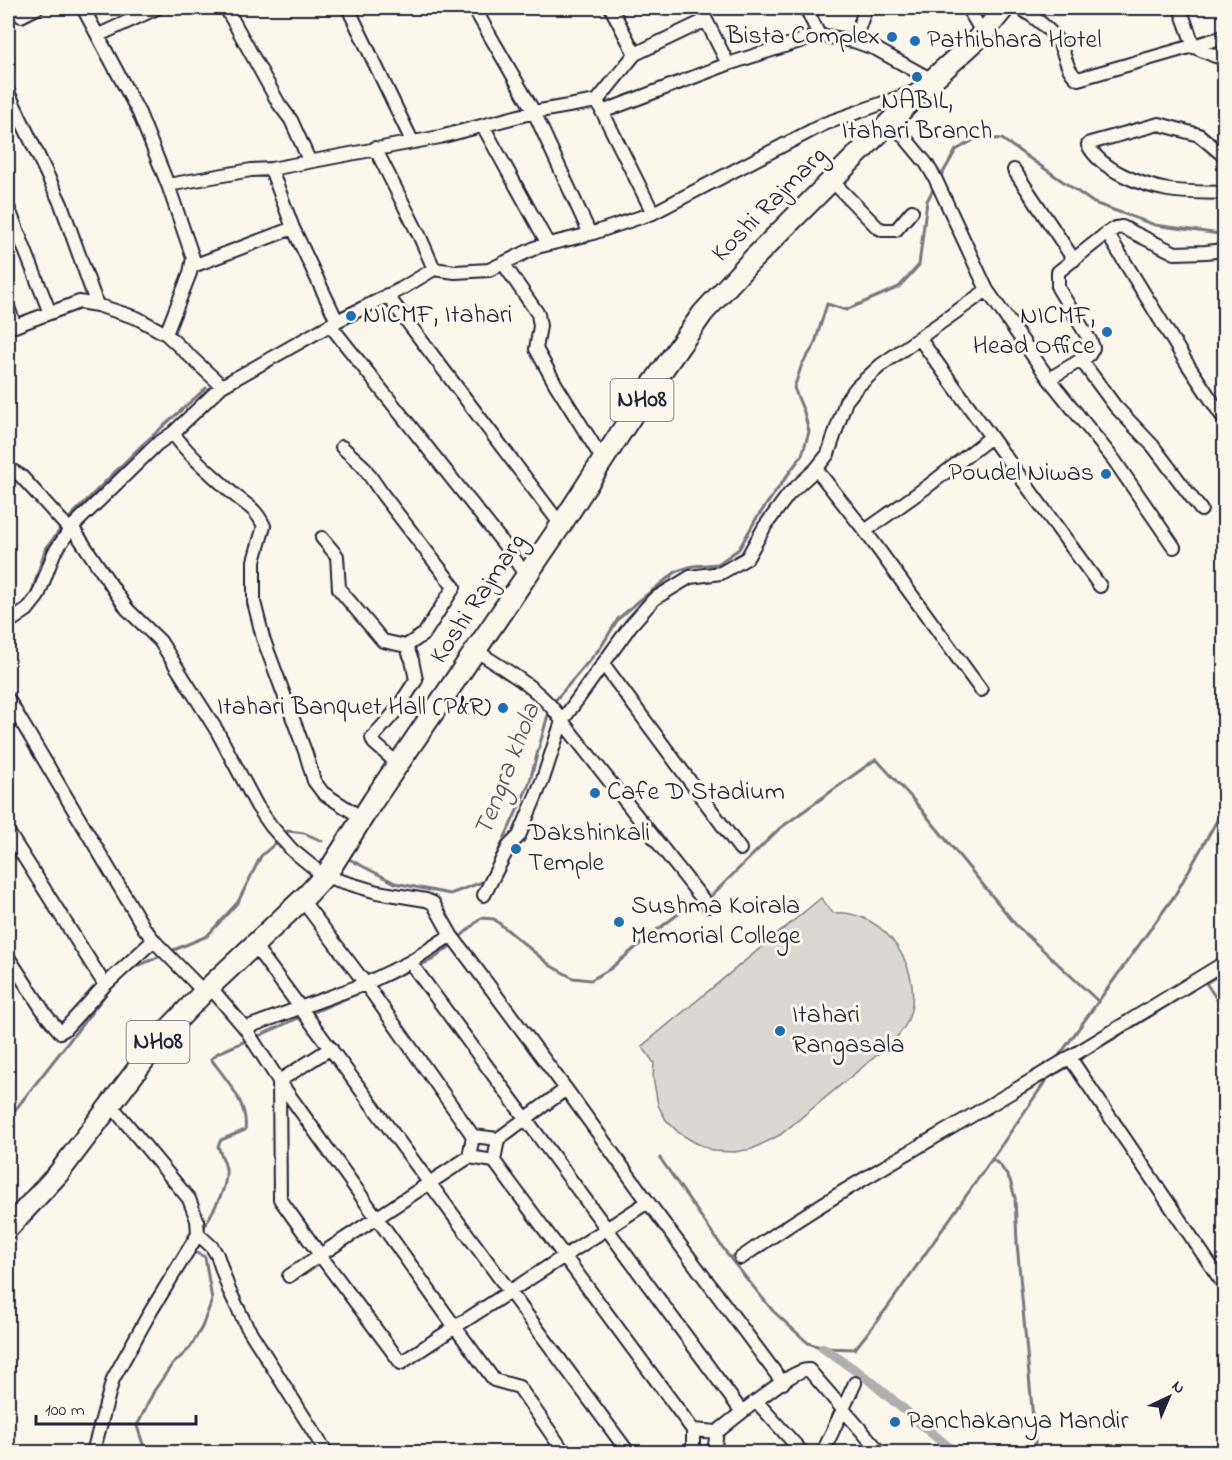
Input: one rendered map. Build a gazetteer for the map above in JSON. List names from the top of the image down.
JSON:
{
  "streets": {
    "main road": ["Koshi Rajmarg", "NH08"]
  },
  "water": ["Tengra khola"],
  "places": [
    "Bista Complex",
    "Pathibhara Hotel",
    "NABIL, Itahari Branch",
    "NICMF, Itahari",
    "NICMF, Head Office",
    "Poudel Niwas",
    "Itahari Banquet Hall (P&R)",
    "Cafe D Stadium",
    "Dakshinkali Temple",
    "Sushma Koirala Memorial College",
    "Itahari Rangasala",
    "Panchakanya Mandir"
  ],
  "scale_bar": "100 m",
  "north": "top right"
}
